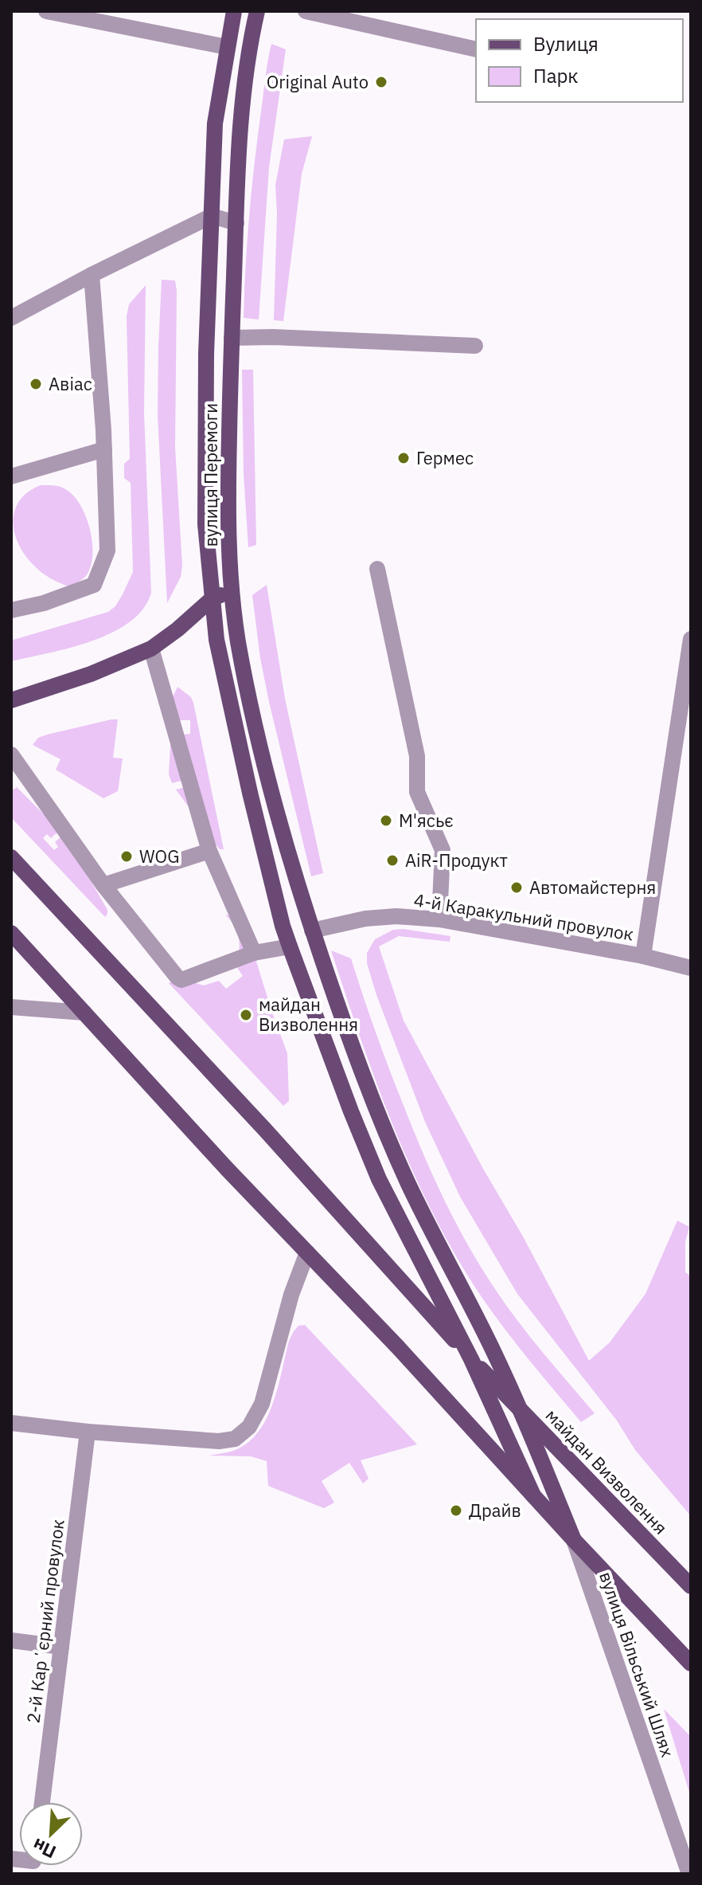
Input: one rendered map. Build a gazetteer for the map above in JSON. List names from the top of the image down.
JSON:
{
  "streets": {
    "main road": ["вулиця Перемоги", "майдан Визволення"],
    "street": ["4-й Каракульний провулок", "2-й Карʼєрний провулок", "вулиця Вільський Шлях"]
  },
  "crossings": [
    ["вулиця Перемоги", "4-й Каракульний провулок"],
    ["вулиця Перемоги", "майдан Визволення"],
    ["4-й Каракульний провулок", "майдан Визволення"],
    ["майдан Визволення", "вулиця Вільський Шлях"]
  ],
  "places": [
    "Original Auto",
    "Авіас",
    "Гермес",
    "М'ясьє",
    "WOG",
    "AiR-Продукт",
    "Автомайстерня",
    "майдан Визволення",
    "Драйв"
  ],
  "legend": ["Вулиця", "Парк"],
  "north": "bottom left"
}
